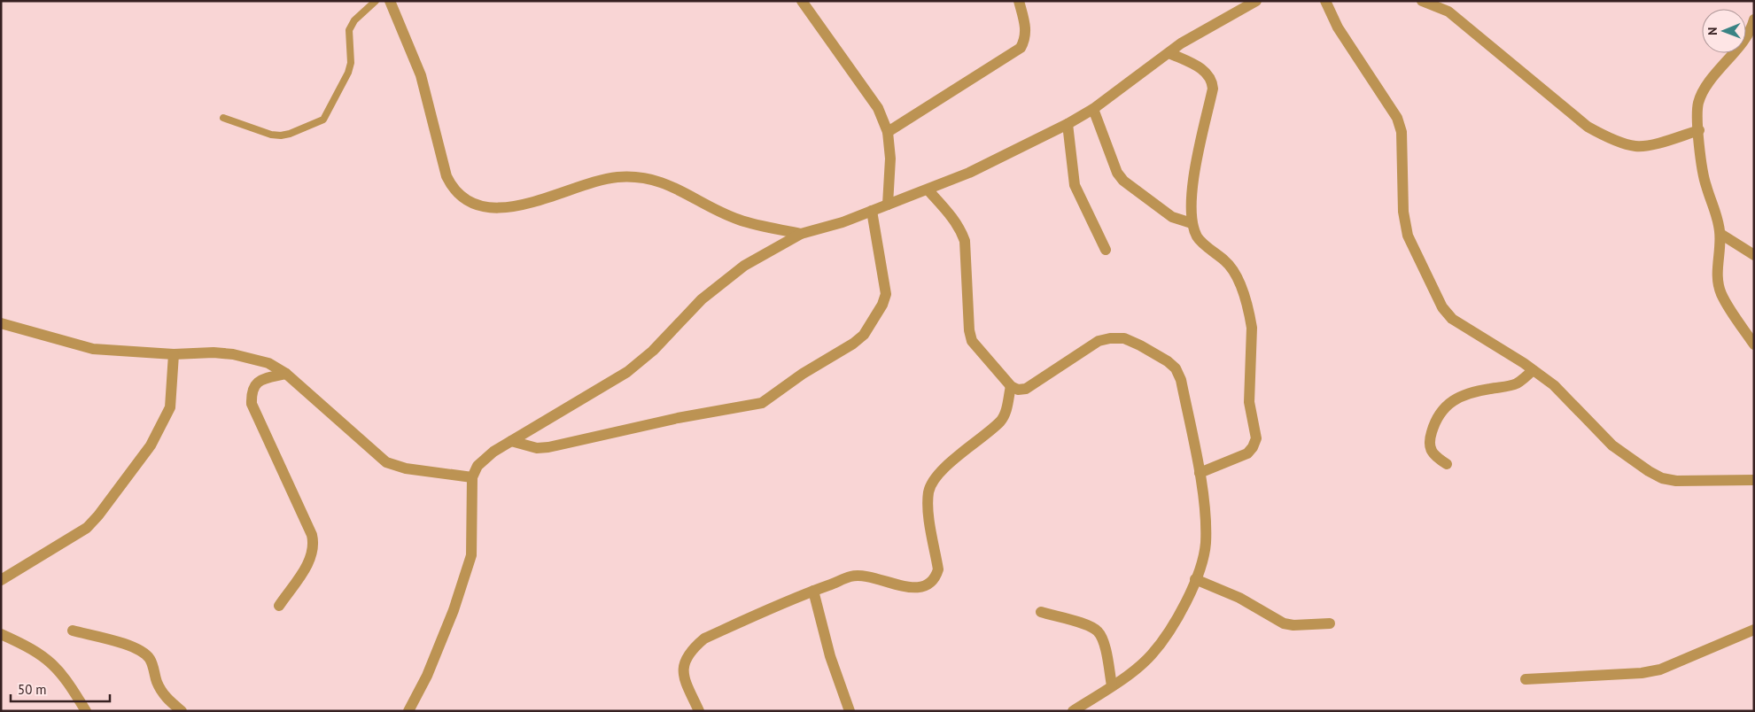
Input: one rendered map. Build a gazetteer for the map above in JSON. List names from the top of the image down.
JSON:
{
  "scale_bar": "50 m",
  "north": "left"
}
